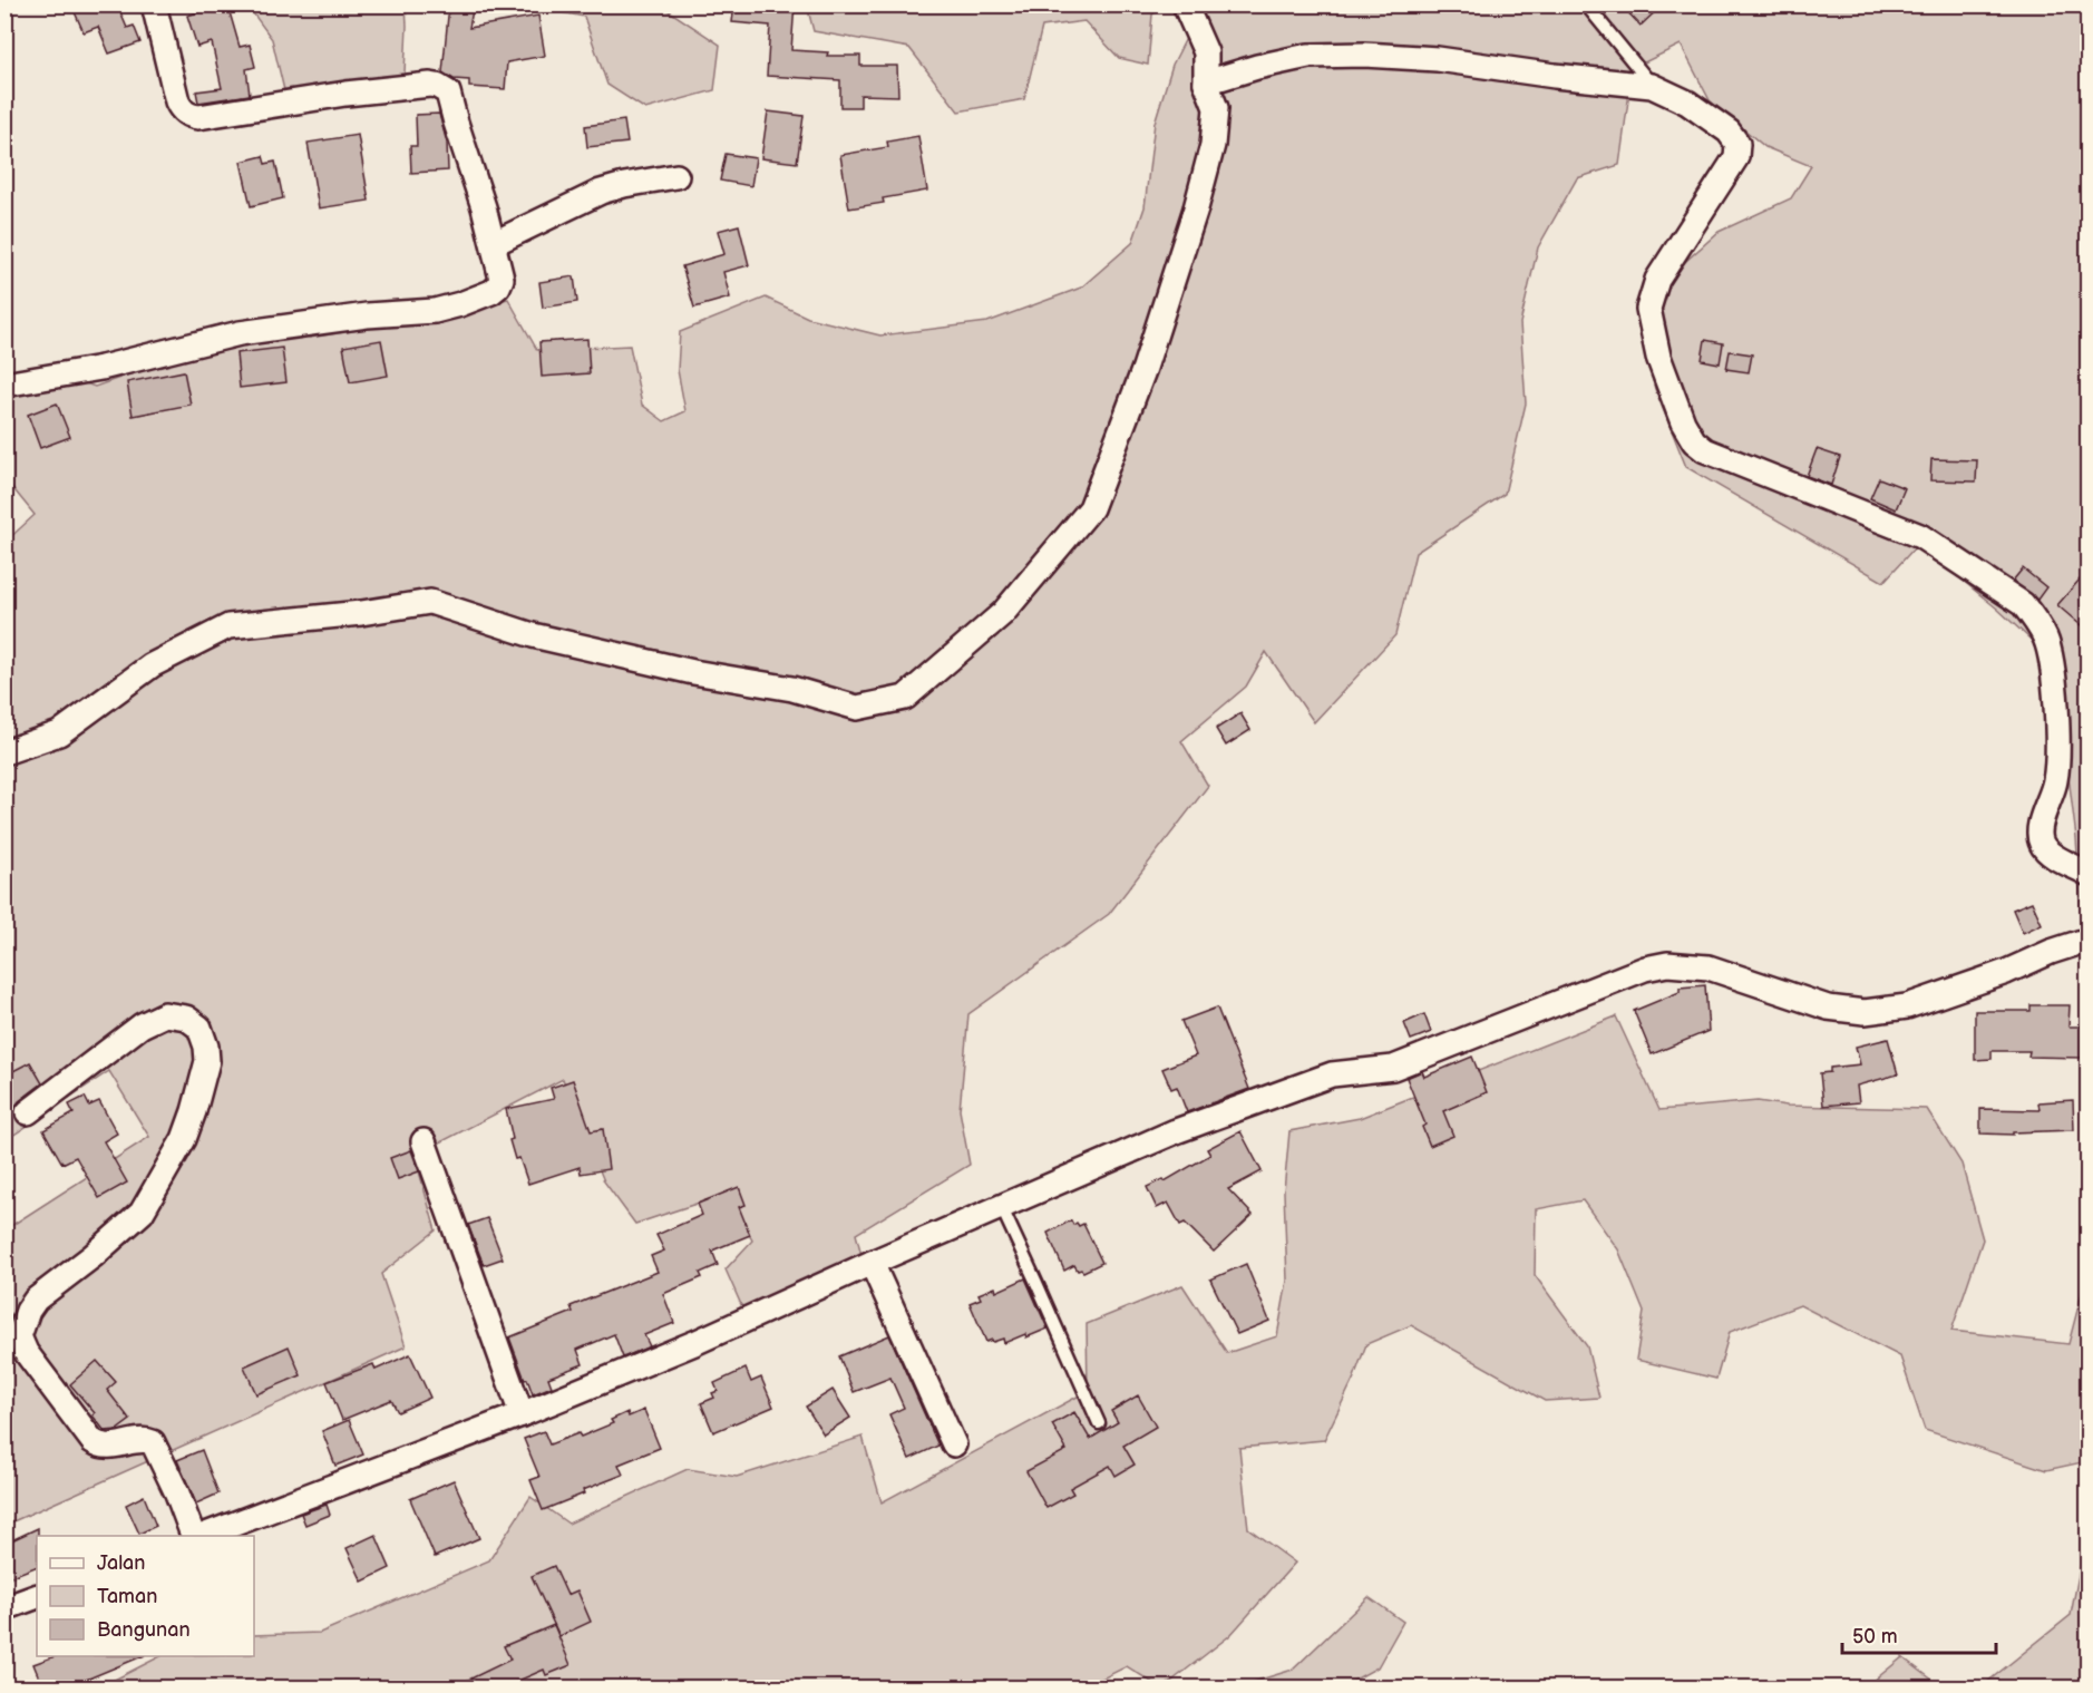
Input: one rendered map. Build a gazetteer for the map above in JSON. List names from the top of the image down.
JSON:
{
  "legend": ["Jalan", "Taman", "Bangunan"],
  "scale_bar": "50 m"
}
